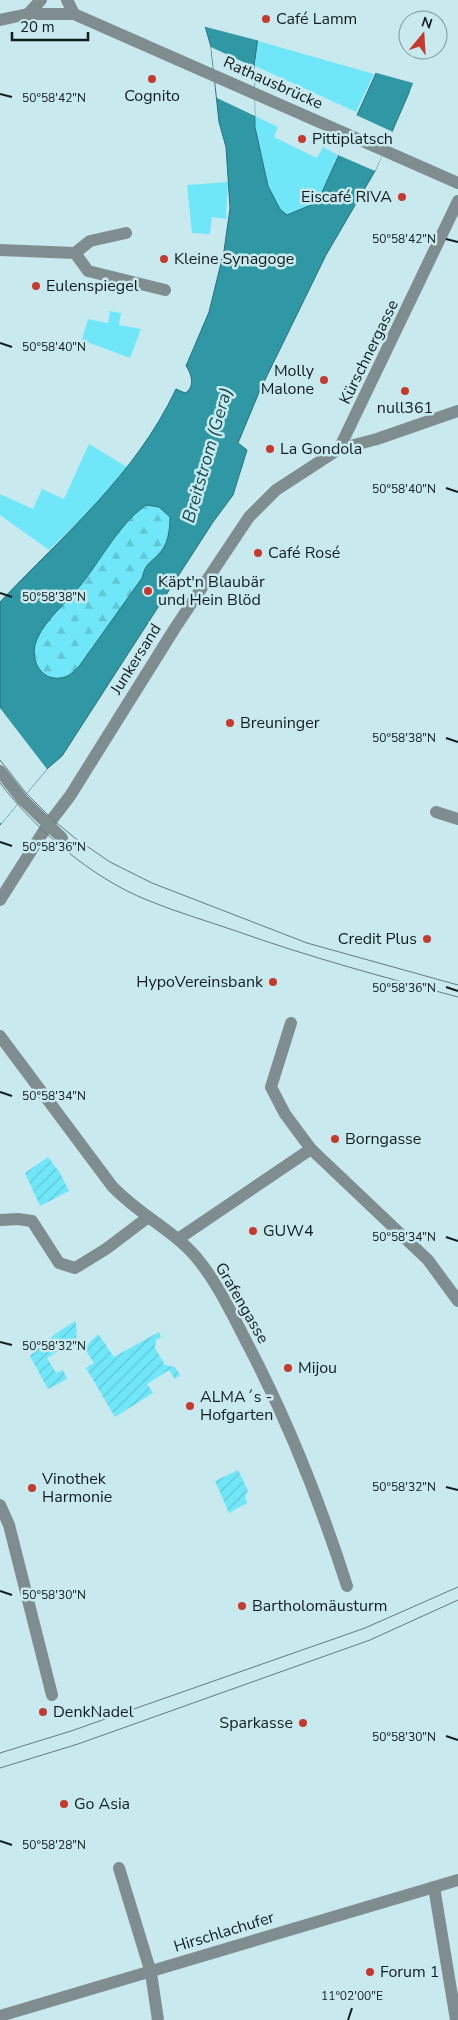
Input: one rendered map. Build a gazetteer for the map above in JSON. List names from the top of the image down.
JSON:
{
  "streets": {
    "street": [
      "Rathausbrücke",
      "Kürschnergasse",
      "Junkersand",
      "Grafengasse",
      "Hirschlachufer"
    ]
  },
  "crossings": [
    ["Kürschnergasse", "Junkersand"]
  ],
  "water": ["Breitstrom (Gera)"],
  "places": [
    "Café Lamm",
    "Cognito",
    "Pittiplatsch",
    "Eiscafé RIVA",
    "Kleine Synagoge",
    "Eulenspiegel",
    "Molly Malone",
    "null361",
    "La Gondola",
    "Café Rosé",
    "Käpt'n Blaubär und Hein Blöd",
    "Breuninger",
    "Credit Plus",
    "HypoVereinsbank",
    "Borngasse",
    "GUW4",
    "Mijou",
    "ALMA´s - Hofgarten",
    "Vinothek Harmonie",
    "Bartholomäusturm",
    "DenkNadel",
    "Sparkasse",
    "Go Asia",
    "Forum 1"
  ],
  "scale_bar": "20 m",
  "north": "top",
  "coordinates": [
    "50°58'42\"N",
    "50°58'40\"N",
    "50°58'38\"N",
    "50°58'36\"N",
    "50°58'34\"N",
    "50°58'32\"N",
    "50°58'30\"N",
    "50°58'28\"N",
    "11°02'00\"E"
  ]
}
